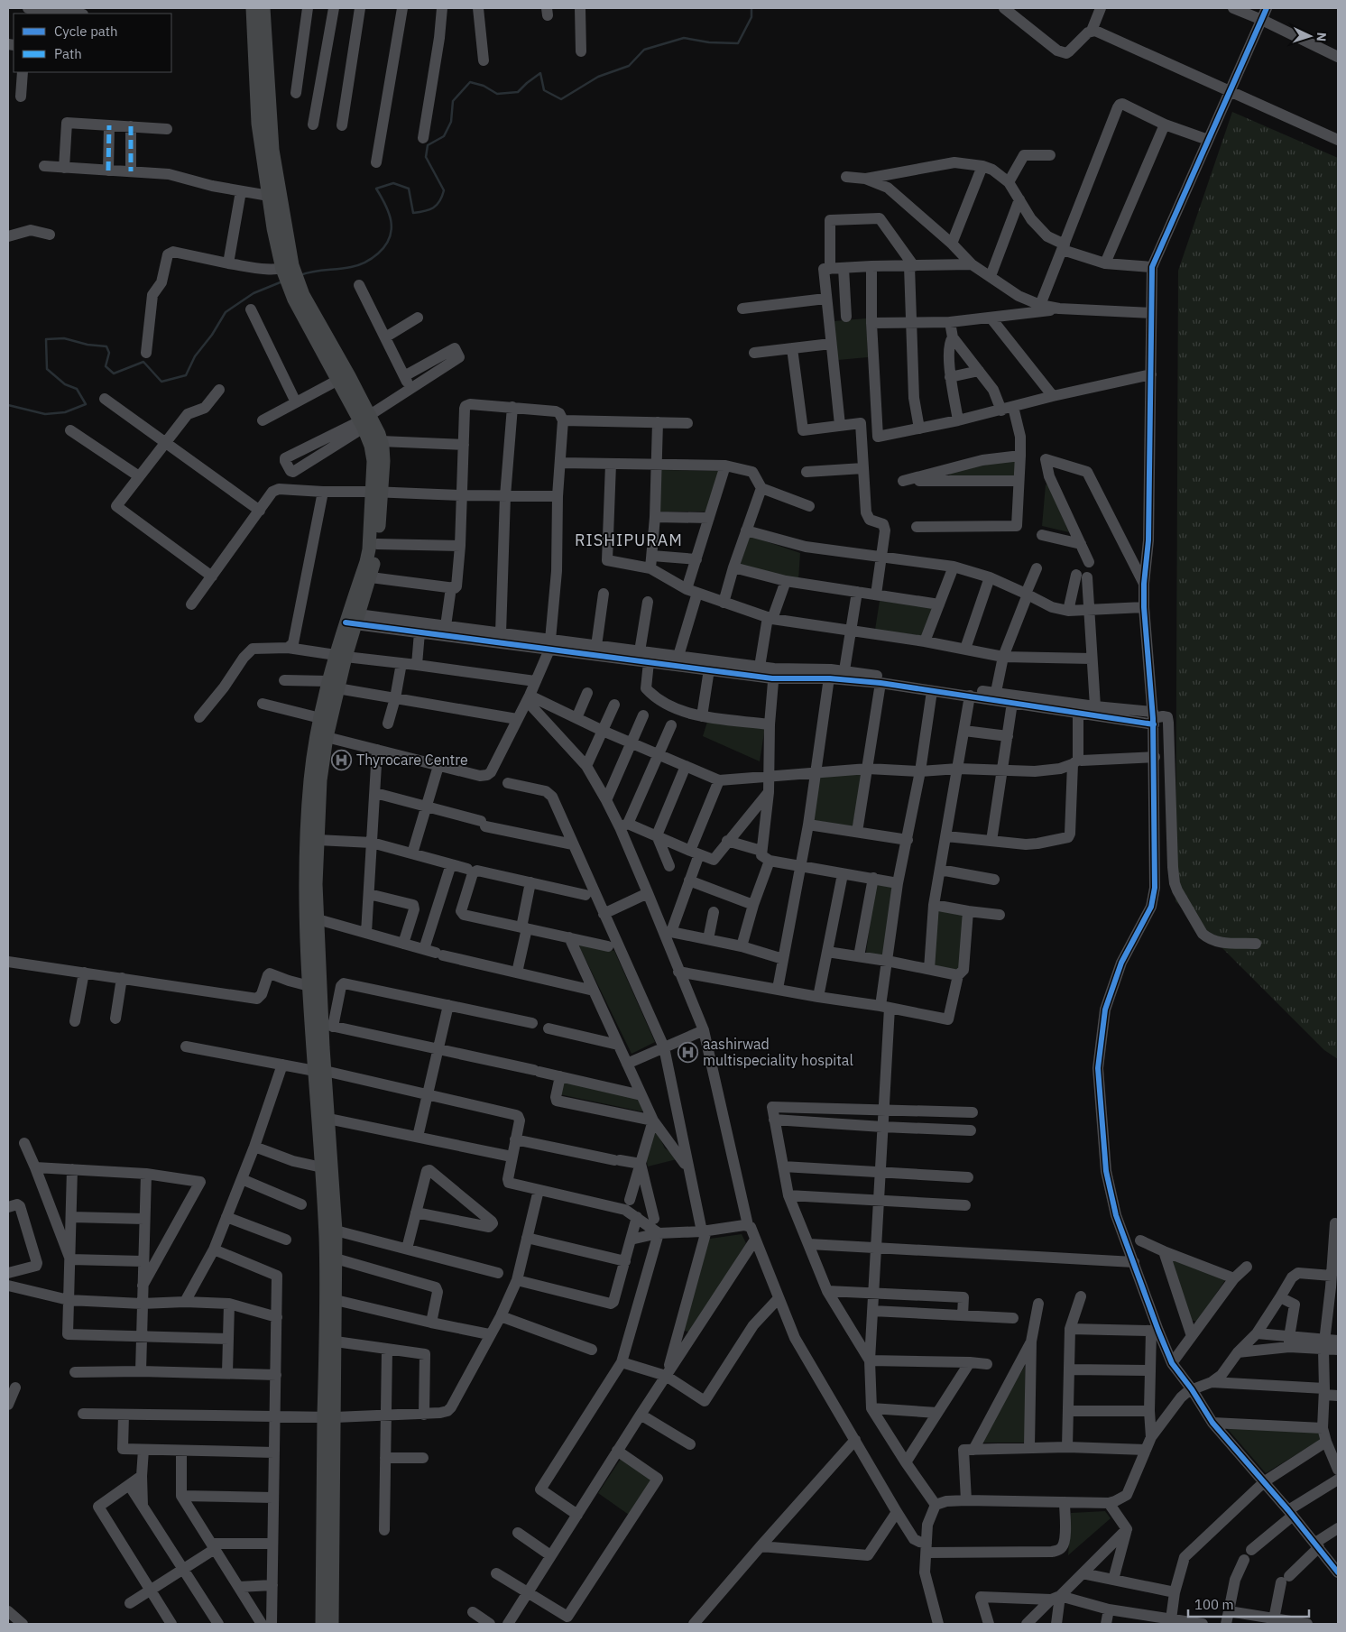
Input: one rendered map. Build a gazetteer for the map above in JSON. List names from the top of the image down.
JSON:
{
  "districts": ["RISHIPURAM"],
  "places": {
    "hospital": ["Thyrocare Centre", "aashirwad multispeciality hospital"]
  },
  "legend": ["Cycle path", "Path"],
  "scale_bar": "100 m",
  "north": "right"
}
